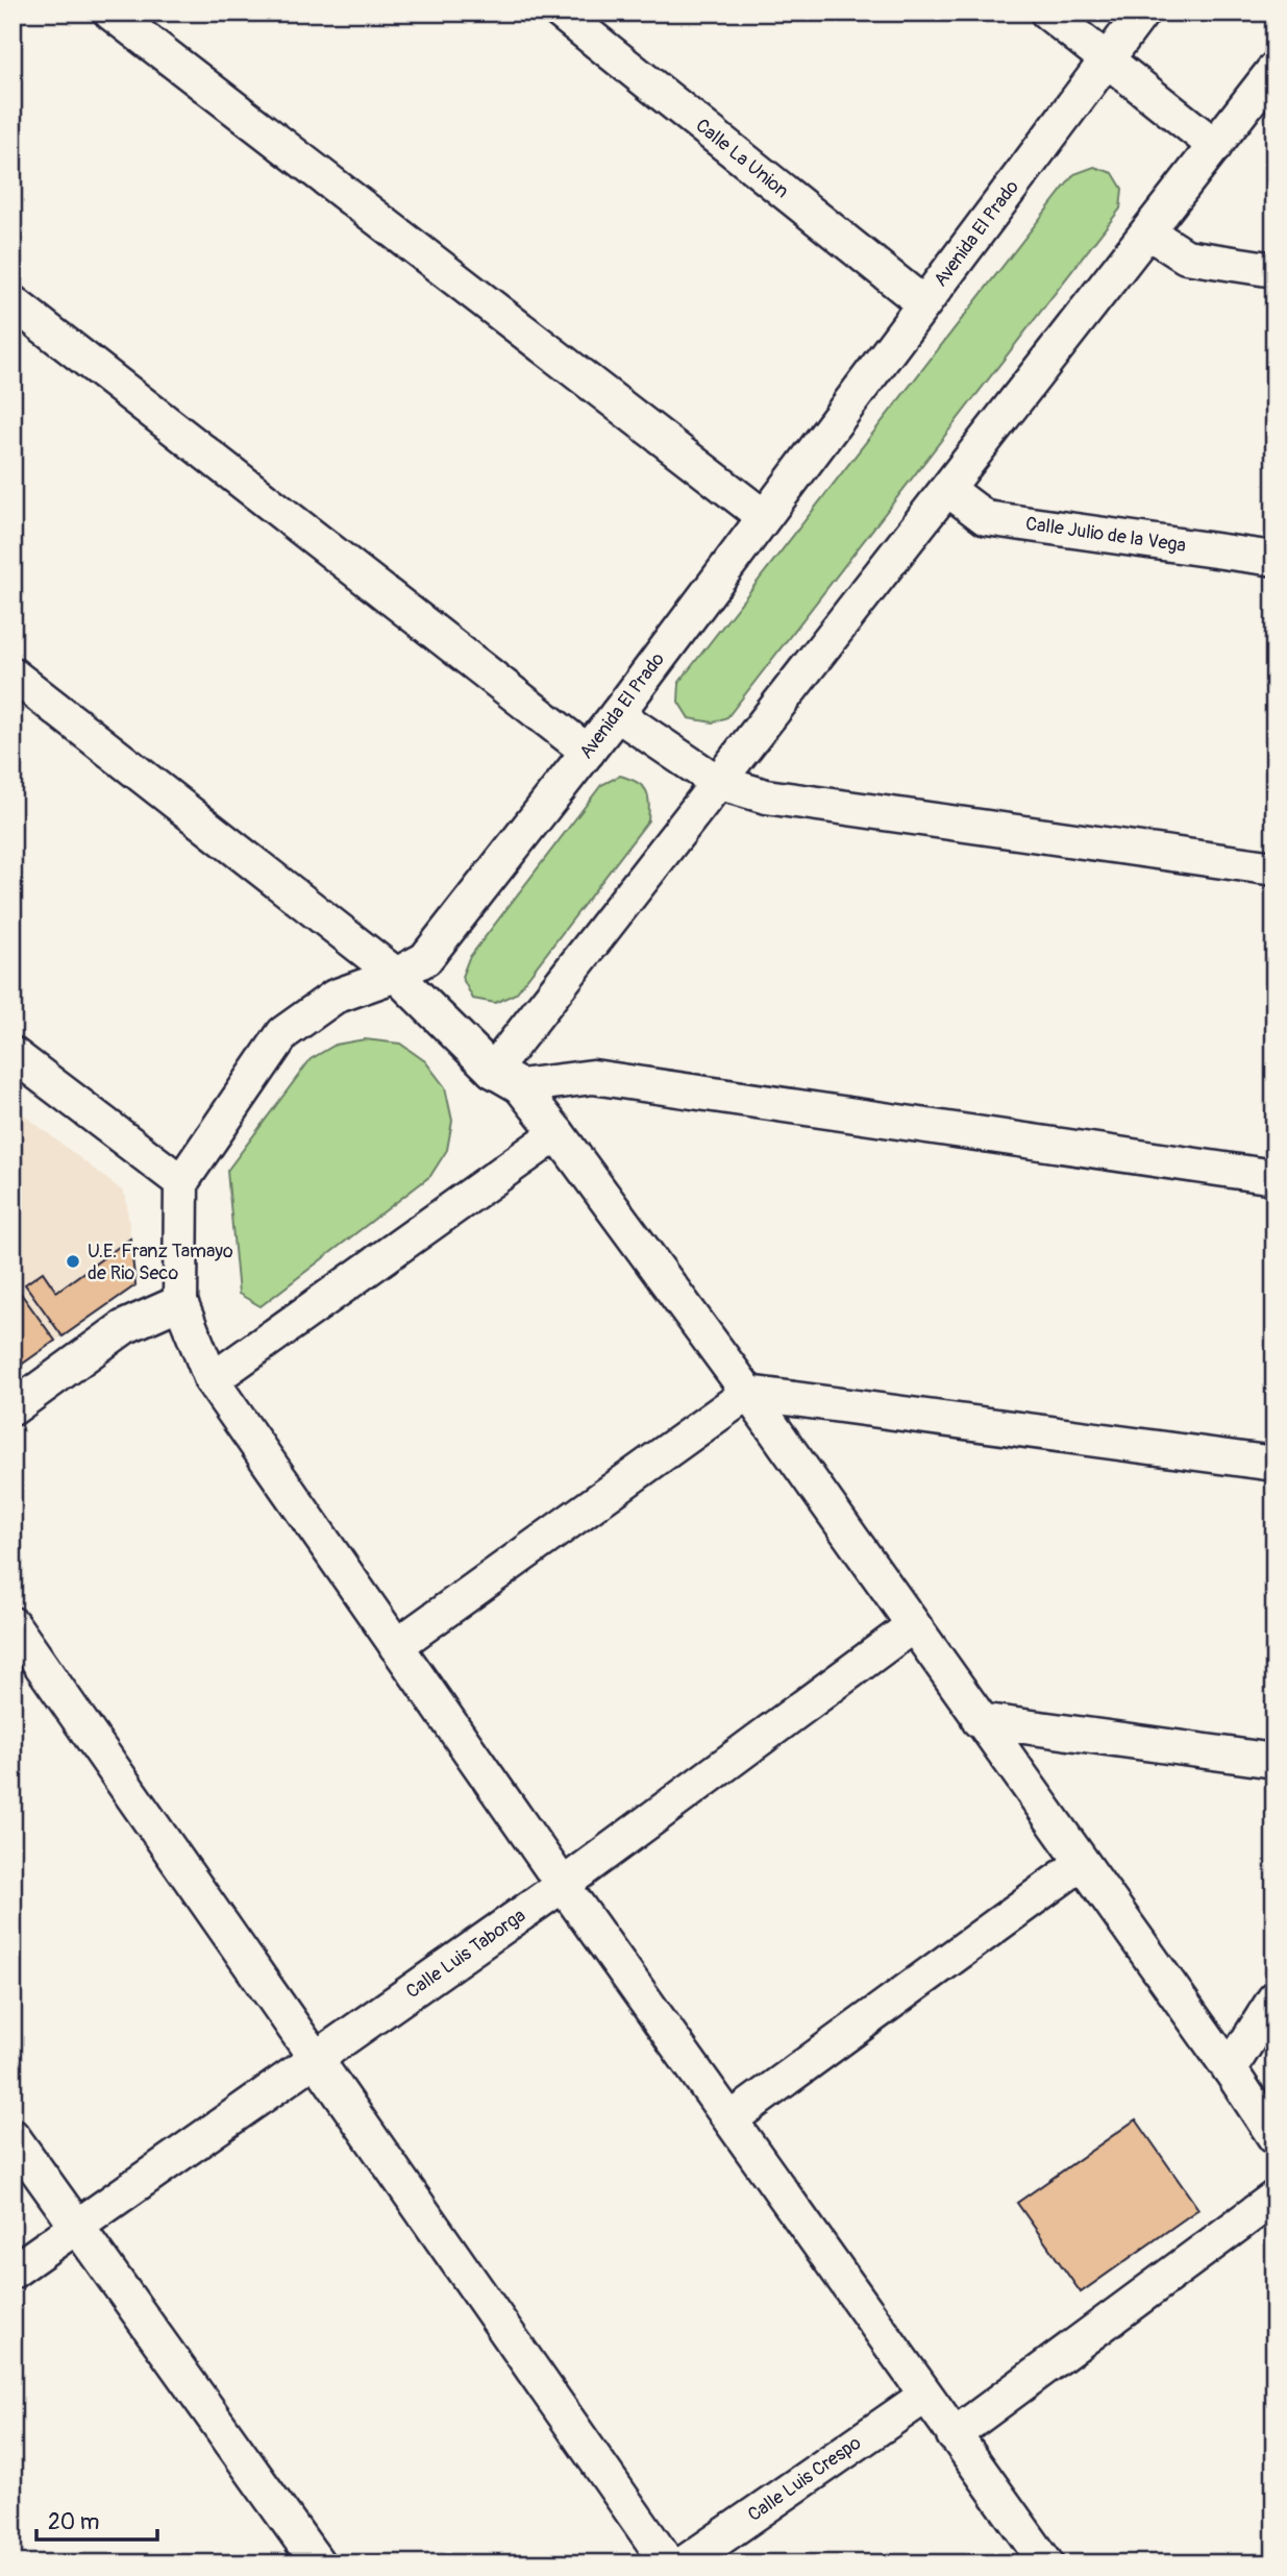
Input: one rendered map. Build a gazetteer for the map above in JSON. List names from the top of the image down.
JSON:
{
  "streets": {
    "street": [
      "Calle La Union",
      "Avenida El Prado",
      "Calle Julio de la Vega",
      "Calle Luis Taborga",
      "Calle Luis Crespo"
    ]
  },
  "crossings": [
    ["Calle La Union", "Avenida El Prado"]
  ],
  "places": ["U.E. Franz Tamayo de Rio Seco"],
  "scale_bar": "20 m"
}
